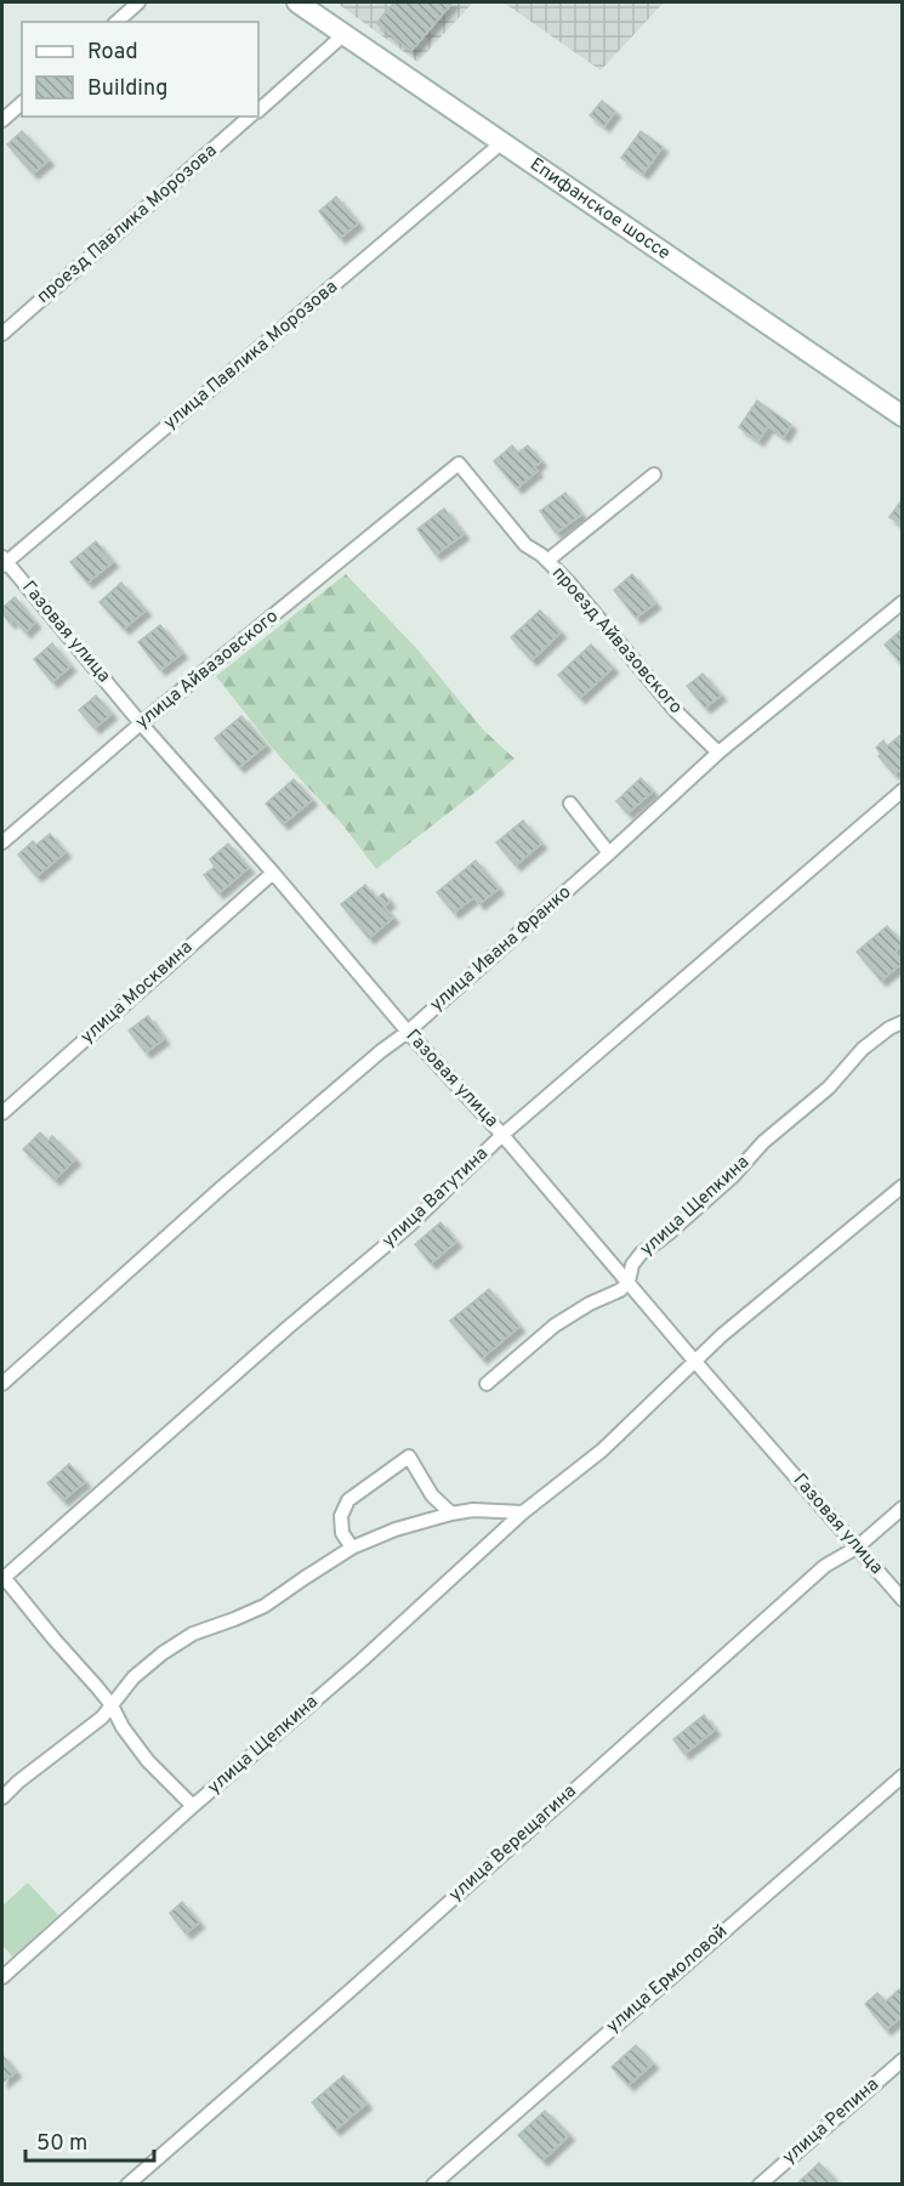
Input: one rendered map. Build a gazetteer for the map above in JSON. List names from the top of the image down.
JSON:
{
  "streets": {
    "main road": ["Епифанское шоссе"],
    "street": [
      "проезд Павлика Морозова",
      "улица Павлика Морозова",
      "Газовая улица",
      "проезд Айвазовского",
      "улица Айвазовского",
      "улица Ивана Франко",
      "улица Москвина",
      "улица Ватутина",
      "улица Щепкина",
      "улица Верещагина",
      "улица Ермоловой",
      "улица Репина"
    ]
  },
  "crossings": [
    ["Епифанское шоссе", "проезд Павлика Морозова"],
    ["Епифанское шоссе", "улица Павлика Морозова"],
    ["улица Павлика Морозова", "Газовая улица"],
    ["Газовая улица", "улица Айвазовского"],
    ["Газовая улица", "улица Ивана Франко"],
    ["Газовая улица", "улица Москвина"],
    ["Газовая улица", "улица Ватутина"],
    ["Газовая улица", "улица Щепкина"],
    ["Газовая улица", "улица Верещагина"],
    ["проезд Айвазовского", "улица Айвазовского"],
    ["проезд Айвазовского", "улица Ивана Франко"]
  ],
  "legend": ["Road", "Building"],
  "scale_bar": "50 m"
}
